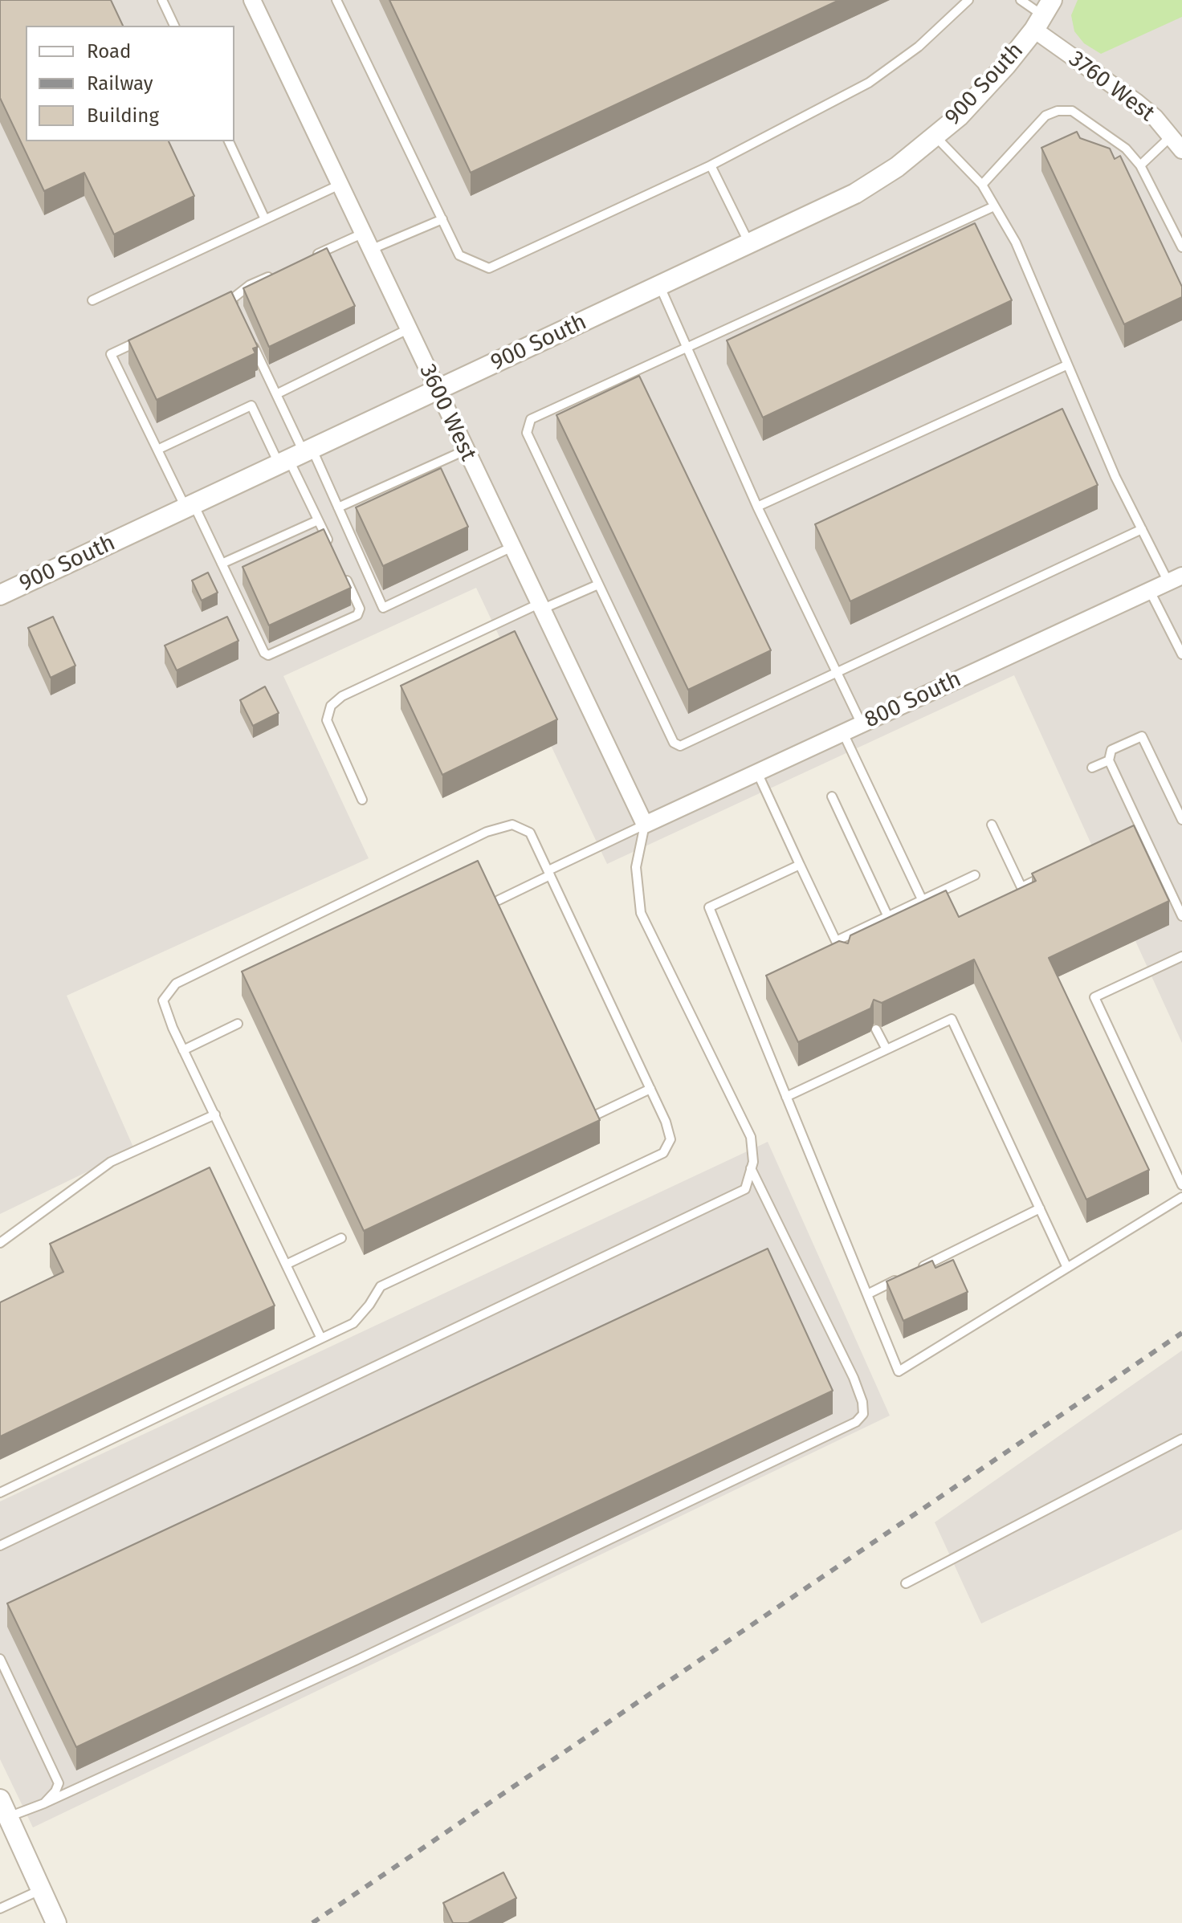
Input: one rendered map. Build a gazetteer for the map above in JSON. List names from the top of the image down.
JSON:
{
  "streets": {
    "street": [
      "900 South",
      "3760 West",
      "3600 West",
      "800 South"
    ]
  },
  "crossings": [
    ["900 South", "3760 West"],
    ["900 South", "3600 West"],
    ["3600 West", "800 South"]
  ],
  "legend": ["Road", "Railway", "Building"]
}
